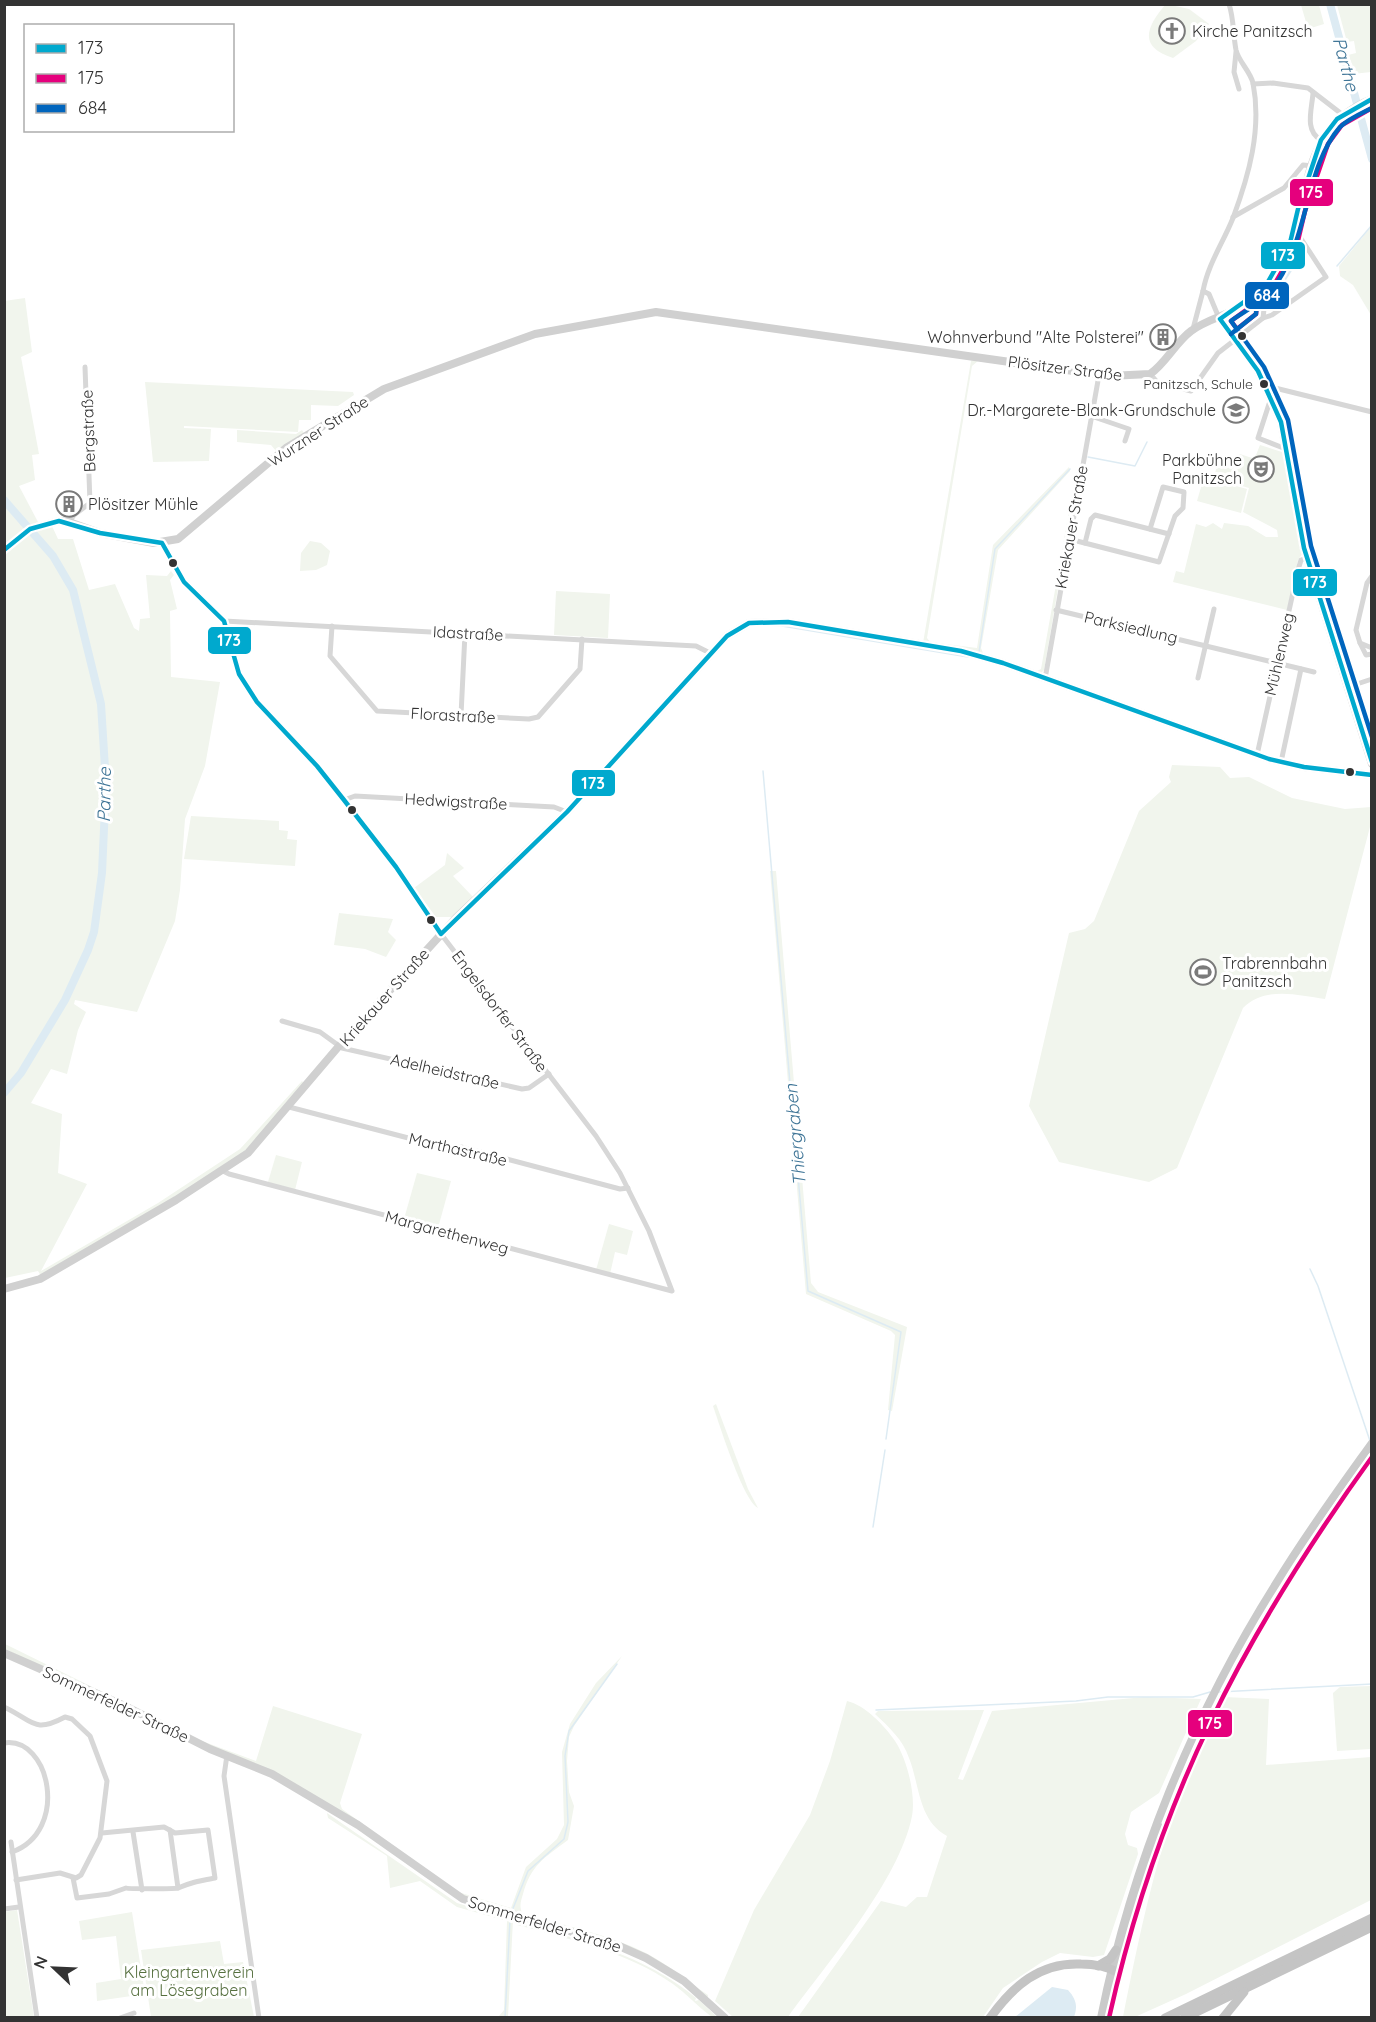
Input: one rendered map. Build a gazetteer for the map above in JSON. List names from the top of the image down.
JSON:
{
  "streets": {
    "street": [
      "Plösitzer Straße",
      "Bergstraße",
      "Wurzner Straße",
      "Kriekauer Straße",
      "Parksiedlung",
      "Idastraße",
      "Mühlenweg",
      "Florastraße",
      "Hedwigstraße",
      "Engelsdorfer Straße",
      "Adelheidstraße",
      "Marthastraße",
      "Margarethenweg",
      "Sommerfelder Straße"
    ]
  },
  "crossings": [
    ["Plösitzer Straße", "Wurzner Straße"],
    ["Plösitzer Straße", "Kriekauer Straße"],
    ["Wurzner Straße", "Engelsdorfer Straße"],
    ["Kriekauer Straße", "Parksiedlung"],
    ["Kriekauer Straße", "Idastraße"],
    ["Kriekauer Straße", "Hedwigstraße"],
    ["Kriekauer Straße", "Engelsdorfer Straße"],
    ["Kriekauer Straße", "Adelheidstraße"],
    ["Kriekauer Straße", "Marthastraße"],
    ["Kriekauer Straße", "Margarethenweg"],
    ["Parksiedlung", "Mühlenweg"],
    ["Idastraße", "Florastraße"],
    ["Idastraße", "Engelsdorfer Straße"],
    ["Hedwigstraße", "Engelsdorfer Straße"],
    ["Engelsdorfer Straße", "Adelheidstraße"],
    ["Engelsdorfer Straße", "Marthastraße"],
    ["Engelsdorfer Straße", "Margarethenweg"]
  ],
  "water": ["Parthe", "Thiergraben"],
  "parks": ["Kleingartenverein am Lösegraben"],
  "places": {
    "church": ["Kirche Panitzsch"],
    "building": ["Wohnverbund \"Alte Polsterei\"", "Plösitzer Mühle"],
    "other": ["Panitzsch, Schule"],
    "school or university": ["Dr.-Margarete-Blank-Grundschule"],
    "theatre": ["Parkbühne Panitzsch"],
    "sports": ["Trabrennbahn Panitzsch"]
  },
  "lines": ["transit line 173", "transit line 175", "transit line 684"],
  "legend": ["173", "175", "684"],
  "north": "top left"
}
